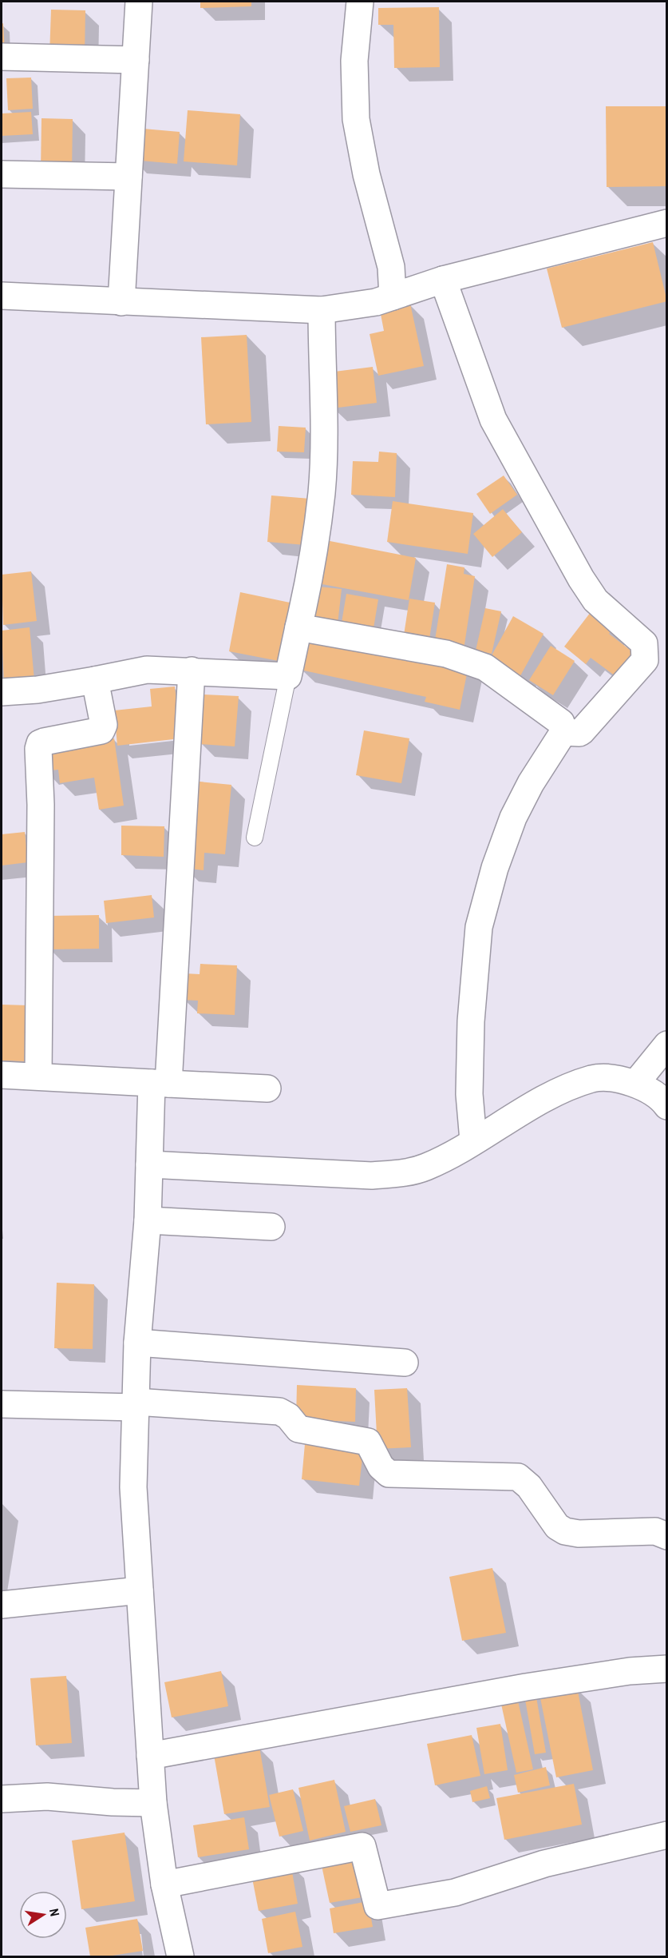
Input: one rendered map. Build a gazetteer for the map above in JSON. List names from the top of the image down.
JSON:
{
  "north": "right"
}
